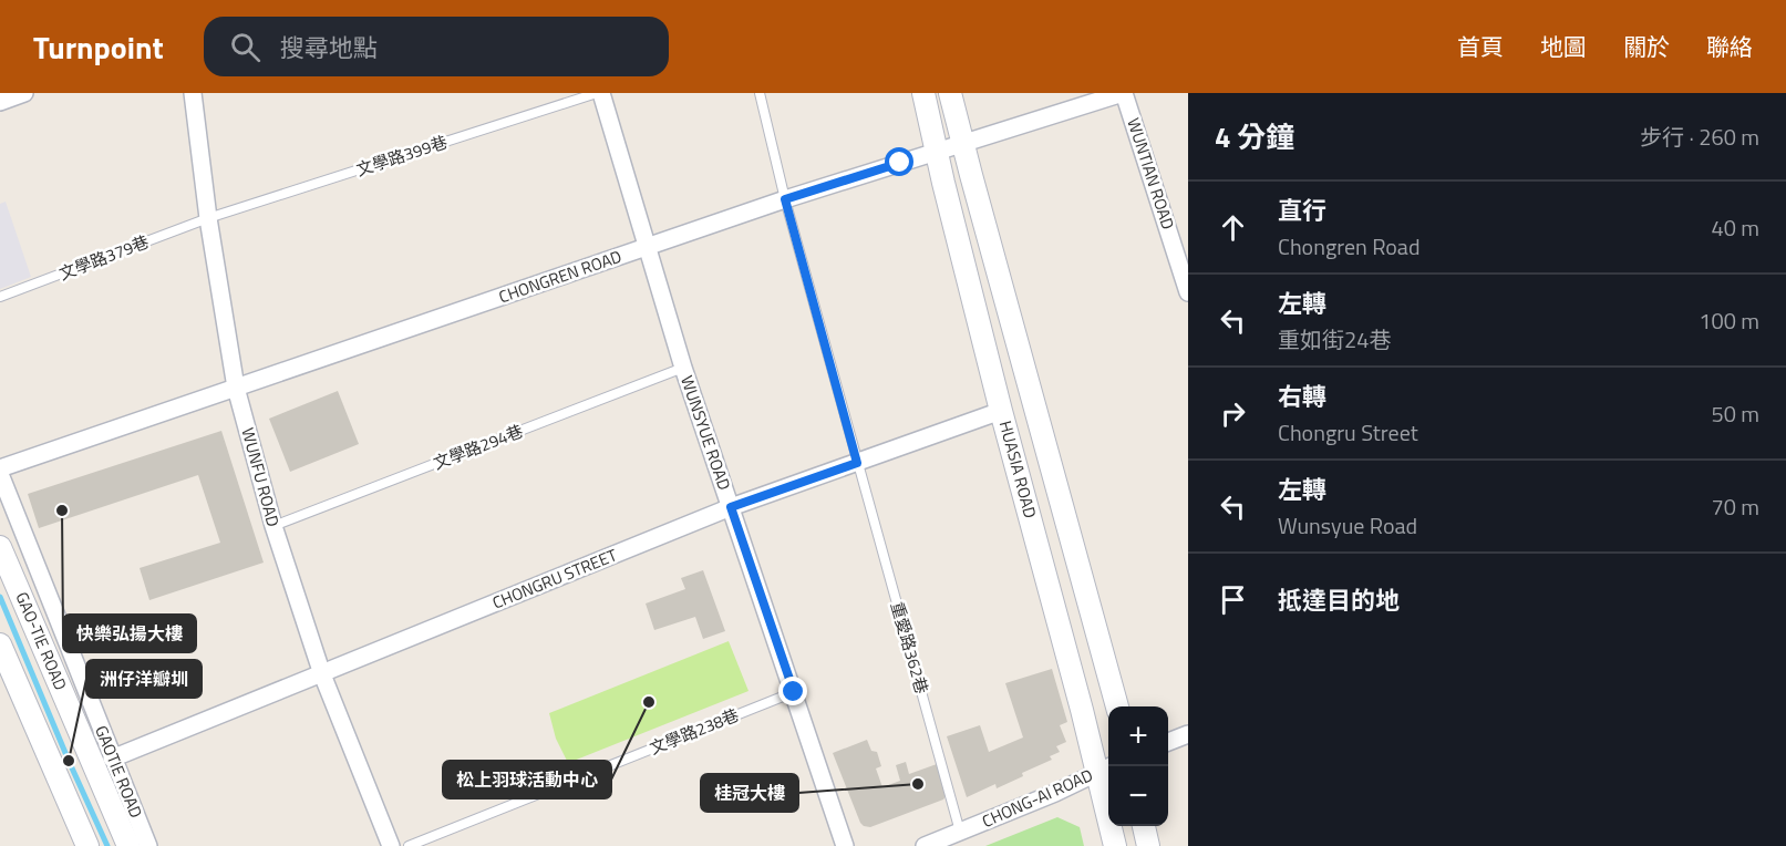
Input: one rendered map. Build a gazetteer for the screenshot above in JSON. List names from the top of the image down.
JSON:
{
  "streets": {
    "street": [
      "WUNTIAN ROAD",
      "CHONGREN ROAD",
      "WUNSYUE ROAD",
      "HUASIA ROAD",
      "WUNFU ROAD",
      "CHONGRU STREET",
      "GAO-TIE ROAD",
      "GAOTIE ROAD",
      "CHONG-AI ROAD"
    ],
    "lane": [
      "文學路399巷",
      "文學路379巷",
      "文學路294巷",
      "重愛路362巷",
      "文學路238巷"
    ]
  },
  "crossings": [
    ["文學路399巷", "文學路379巷"],
    ["文學路399巷", "WUNSYUE ROAD"],
    ["文學路399巷", "WUNFU ROAD"],
    ["WUNTIAN ROAD", "CHONGREN ROAD"],
    ["文學路379巷", "WUNFU ROAD"],
    ["CHONGREN ROAD", "WUNSYUE ROAD"],
    ["CHONGREN ROAD", "HUASIA ROAD"],
    ["CHONGREN ROAD", "WUNFU ROAD"],
    ["CHONGREN ROAD", "重愛路362巷"],
    ["WUNSYUE ROAD", "文學路294巷"],
    ["WUNSYUE ROAD", "CHONGRU STREET"],
    ["WUNSYUE ROAD", "文學路238巷"],
    ["文學路294巷", "WUNFU ROAD"],
    ["HUASIA ROAD", "CHONGRU STREET"],
    ["HUASIA ROAD", "CHONG-AI ROAD"],
    ["WUNFU ROAD", "CHONGRU STREET"],
    ["CHONGRU STREET", "重愛路362巷"],
    ["CHONGRU STREET", "GAOTIE ROAD"],
    ["重愛路362巷", "CHONG-AI ROAD"]
  ],
  "places": [
    "快樂弘揚大樓",
    "松上羽球活動中心",
    "洲仔洋瓣圳",
    "桂冠大樓"
  ],
  "page": {
    "header": "Turnpoint",
    "search": "搜尋地點",
    "nav": [
      "首頁",
      "地圖",
      "關於",
      "聯絡"
    ],
    "heading": ["4 分鐘", "步行 · 260 m"],
    "list": [
      ["直行", "Chongren Road", "40 m"],
      ["左轉", "重如街24巷", "100 m"],
      ["右轉", "Chongru Street", "50 m"],
      ["左轉", "Wunsyue Road", "70 m"],
      "抵達目的地"
    ],
    "map_buttons": ["+", "−"]
  }
}
